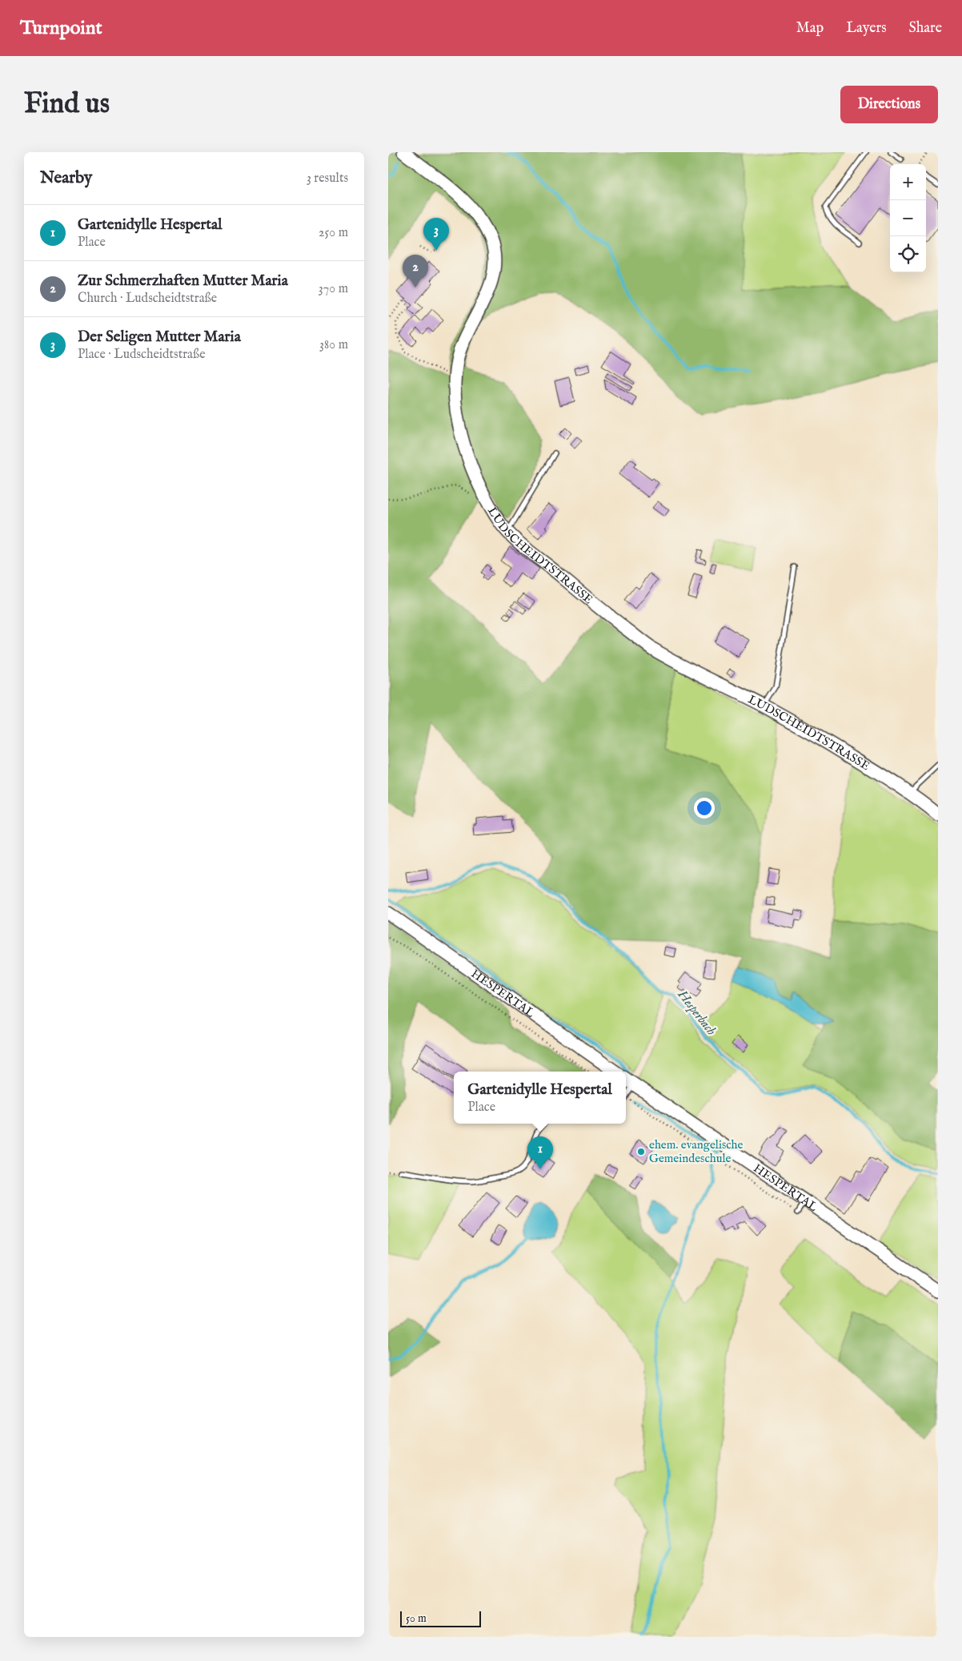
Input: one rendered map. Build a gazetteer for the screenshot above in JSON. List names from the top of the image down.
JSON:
{
  "streets": {
    "street": ["LUDSCHEIDTSTRASSE", "HESPERTAL"]
  },
  "water": ["Hesperbach"],
  "places": ["ehem. evangelische Gemeindeschule"],
  "scale_bar": "50 m",
  "page": {
    "header": "Turnpoint",
    "nav": ["Map", "Layers", "Share"],
    "buttons": "Directions",
    "title": "Find us",
    "heading": ["Nearby", "3 results"],
    "map_buttons": ["+", "−"],
    "list": [
      {
        "mark": "1",
        "name": "Gartenidylle Hespertal",
        "note": "Place",
        "value": "250 m"
      },
      {
        "mark": "2",
        "name": "Zur Schmerzhaften Mutter Maria",
        "note": "Church · Ludscheidtstraße",
        "value": "370 m"
      },
      {
        "mark": "3",
        "name": "Der Seligen Mutter Maria",
        "note": "Place · Ludscheidtstraße",
        "value": "380 m"
      }
    ],
    "pins": ["3", "2", "1"],
    "popup": ["Gartenidylle Hespertal", "Place"],
    "scale": "50 m"
  }
}
